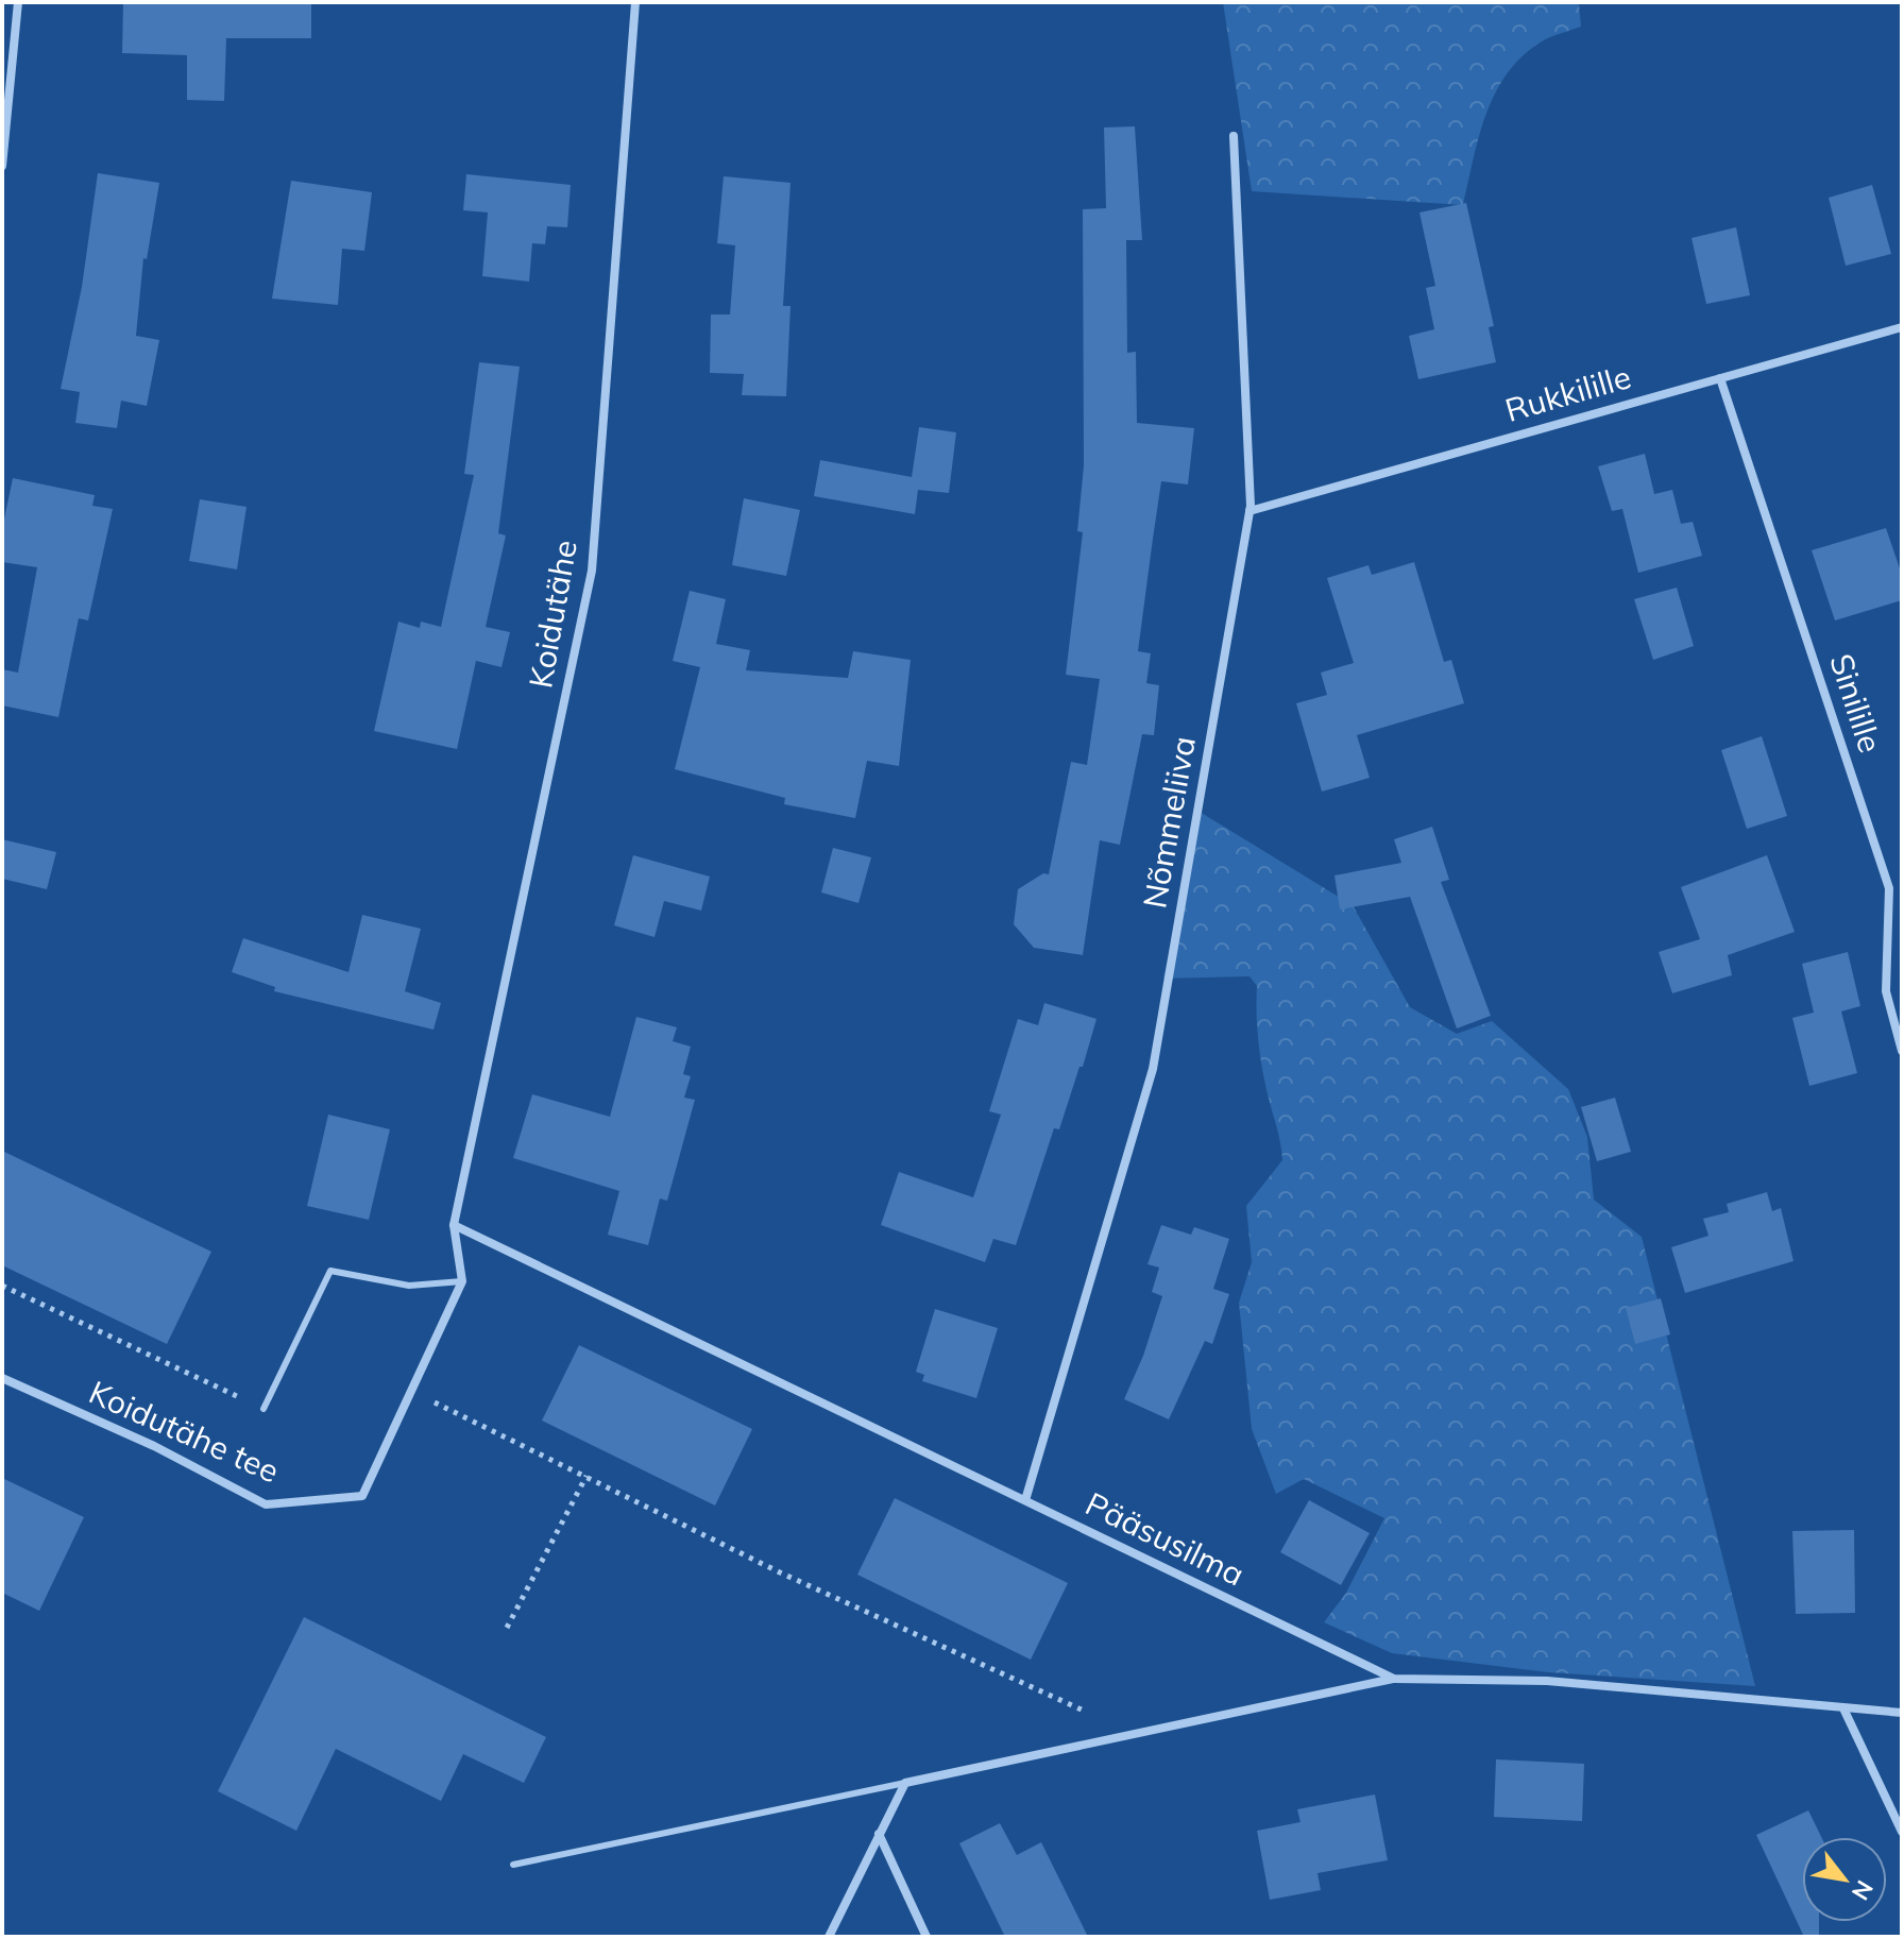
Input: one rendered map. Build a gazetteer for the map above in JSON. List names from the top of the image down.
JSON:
{
  "streets": {
    "street": [
      "Rukkilille",
      "Koidutähe",
      "Sinilille",
      "Nõmmeliiva",
      "Koidutähe tee",
      "Pääsusilma"
    ]
  },
  "crossings": [
    ["Rukkilille", "Sinilille"],
    ["Rukkilille", "Nõmmeliiva"],
    ["Koidutähe", "Pääsusilma"],
    ["Nõmmeliiva", "Pääsusilma"]
  ],
  "north": "bottom right"
}
